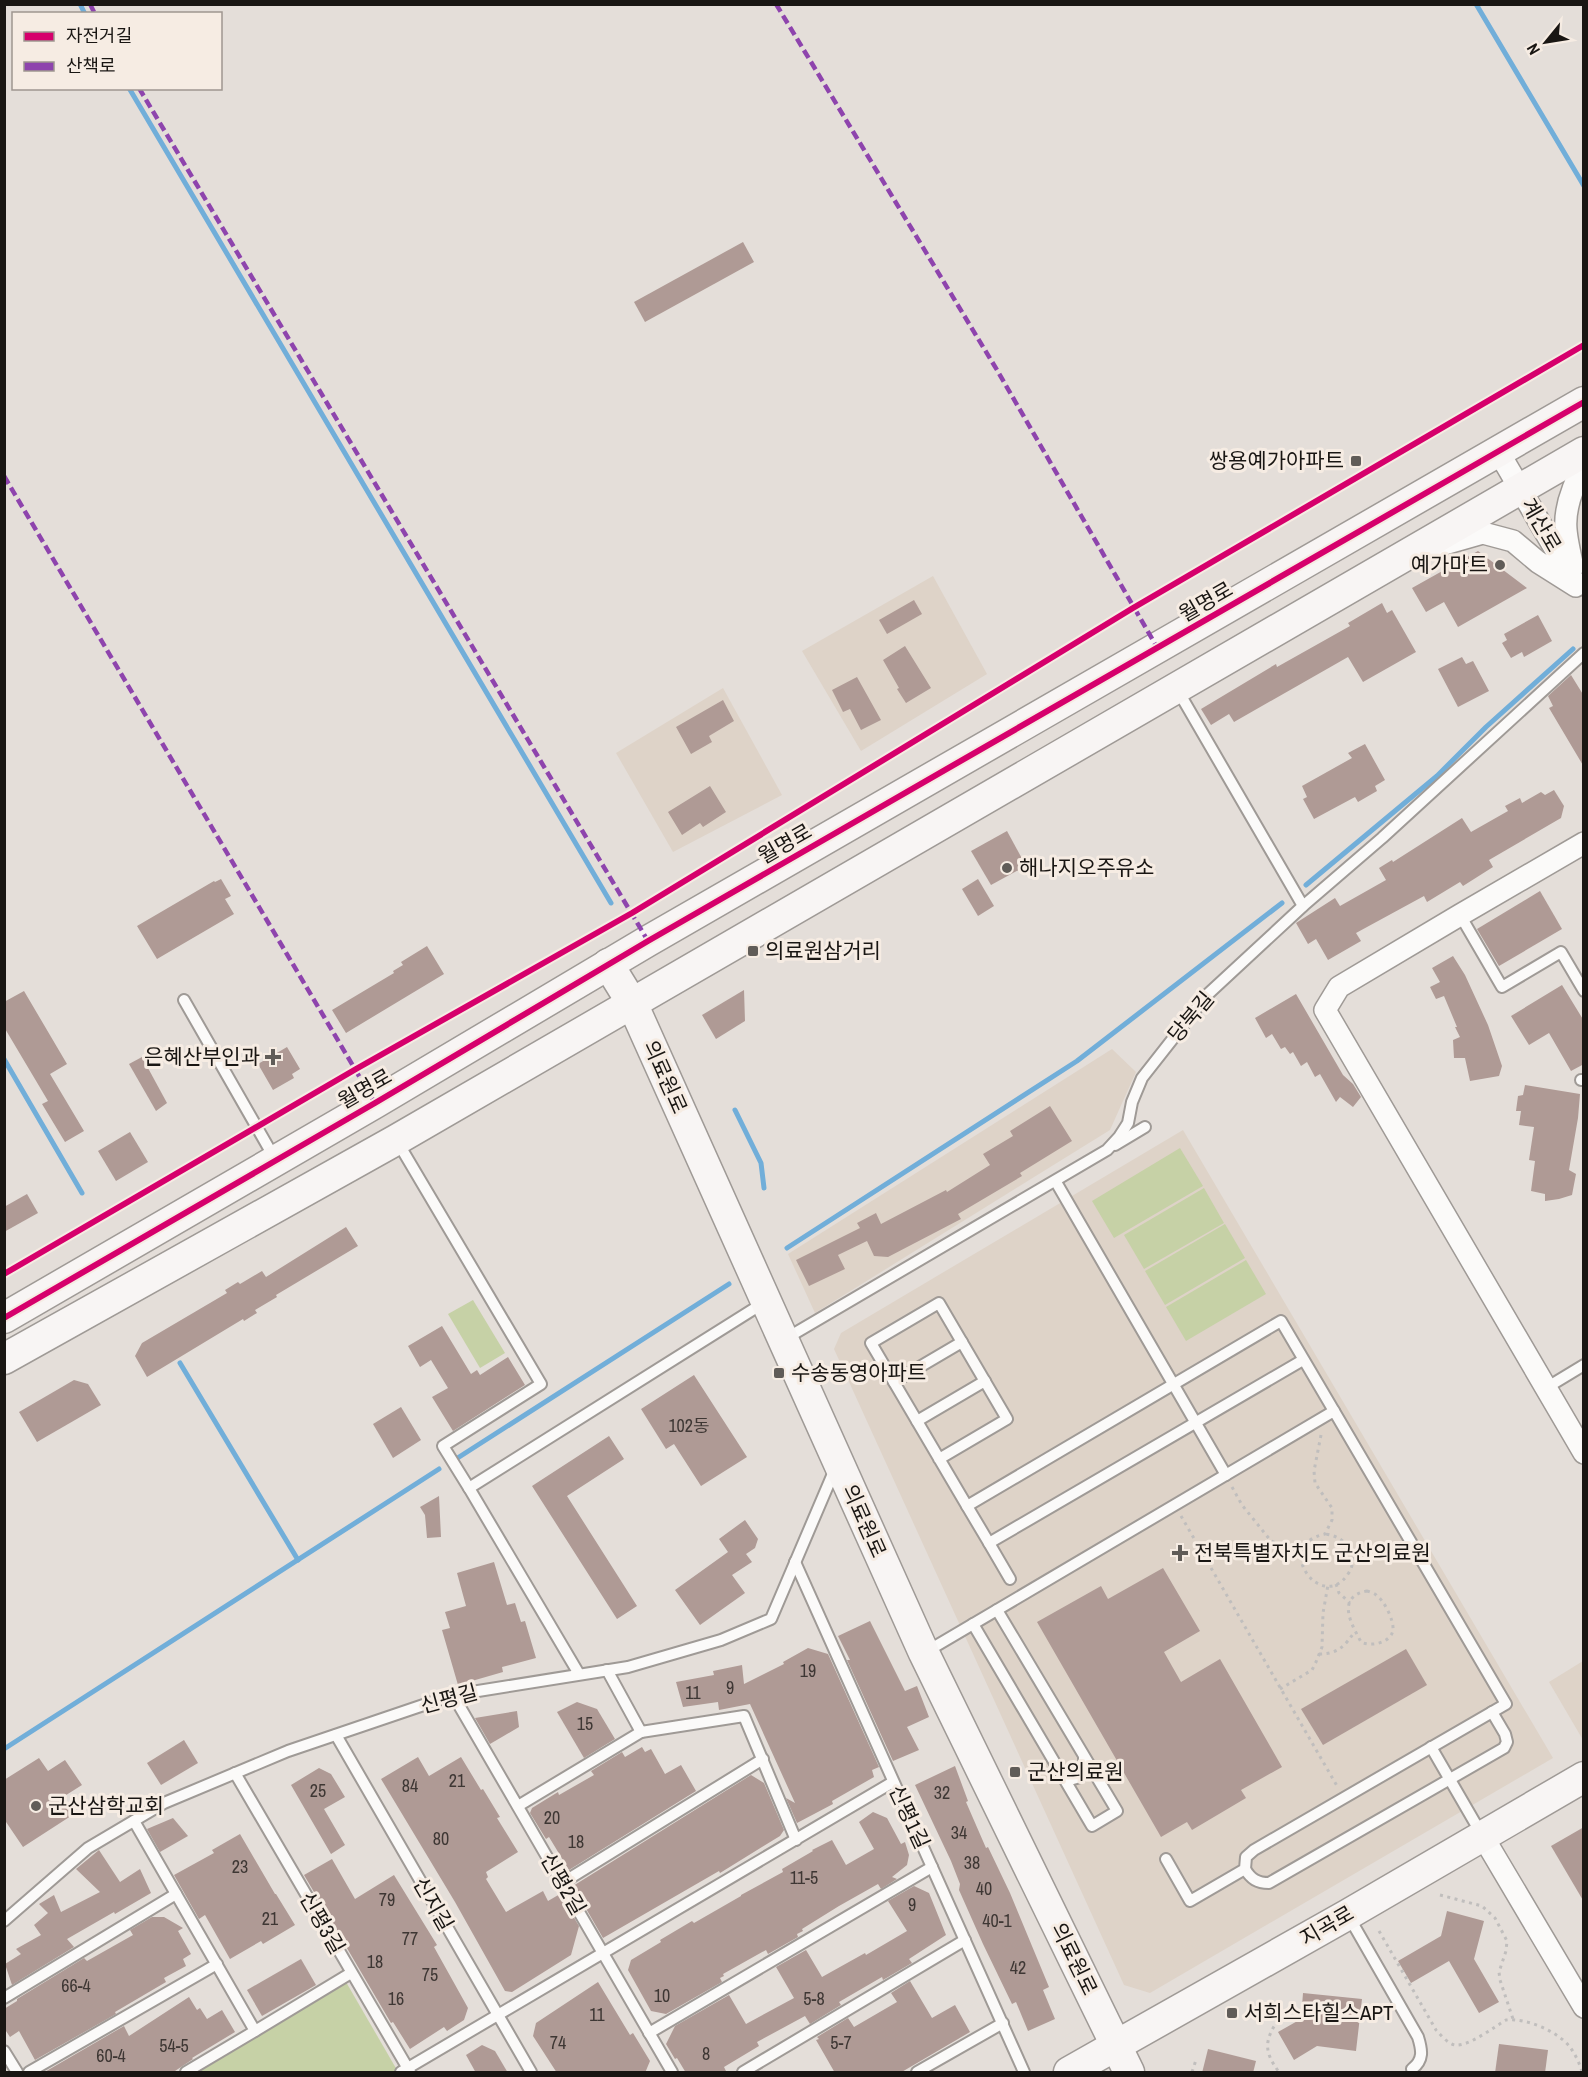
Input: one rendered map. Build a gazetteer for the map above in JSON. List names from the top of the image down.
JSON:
{
  "streets": {
    "street": [
      "계산로",
      "월명로",
      "의료원로",
      "지곡로"
    ],
    "lane": [
      "당북길",
      "신평길",
      "신평1길",
      "신평2길",
      "신지길",
      "신평3길"
    ]
  },
  "crossings": [
    ["계산로", "월명로"],
    ["월명로", "의료원로"],
    ["당북길", "의료원로"],
    ["의료원로", "신평길"],
    ["의료원로", "지곡로"],
    ["신평길", "신평1길"],
    ["신평길", "신평2길"],
    ["신평길", "신지길"],
    ["신평길", "신평3길"]
  ],
  "places": {
    "transit": [
      "쌍용예가아파트",
      "의료원삼거리",
      "수송동영아파트",
      "군산의료원",
      "서희스타힐스APT"
    ],
    "other": ["예가마트", "해나지오주유소", "군산삼학교회"],
    "health": ["은혜산부인과", "전북특별자치도 군산의료원"]
  },
  "house_numbers": [
    "102동",
    "19",
    "9",
    "11",
    "15",
    "21",
    "84",
    "25",
    "32",
    "20",
    "34",
    "80",
    "18",
    "38",
    "23",
    "11-5",
    "40",
    "79",
    "9",
    "21",
    "40-1",
    "77",
    "18",
    "42",
    "75",
    "66-4",
    "10",
    "16",
    "5-8",
    "11",
    "74",
    "5-7",
    "54-5",
    "8",
    "60-4"
  ],
  "legend": ["자전거길", "산책로"],
  "north": "bottom left"
}
